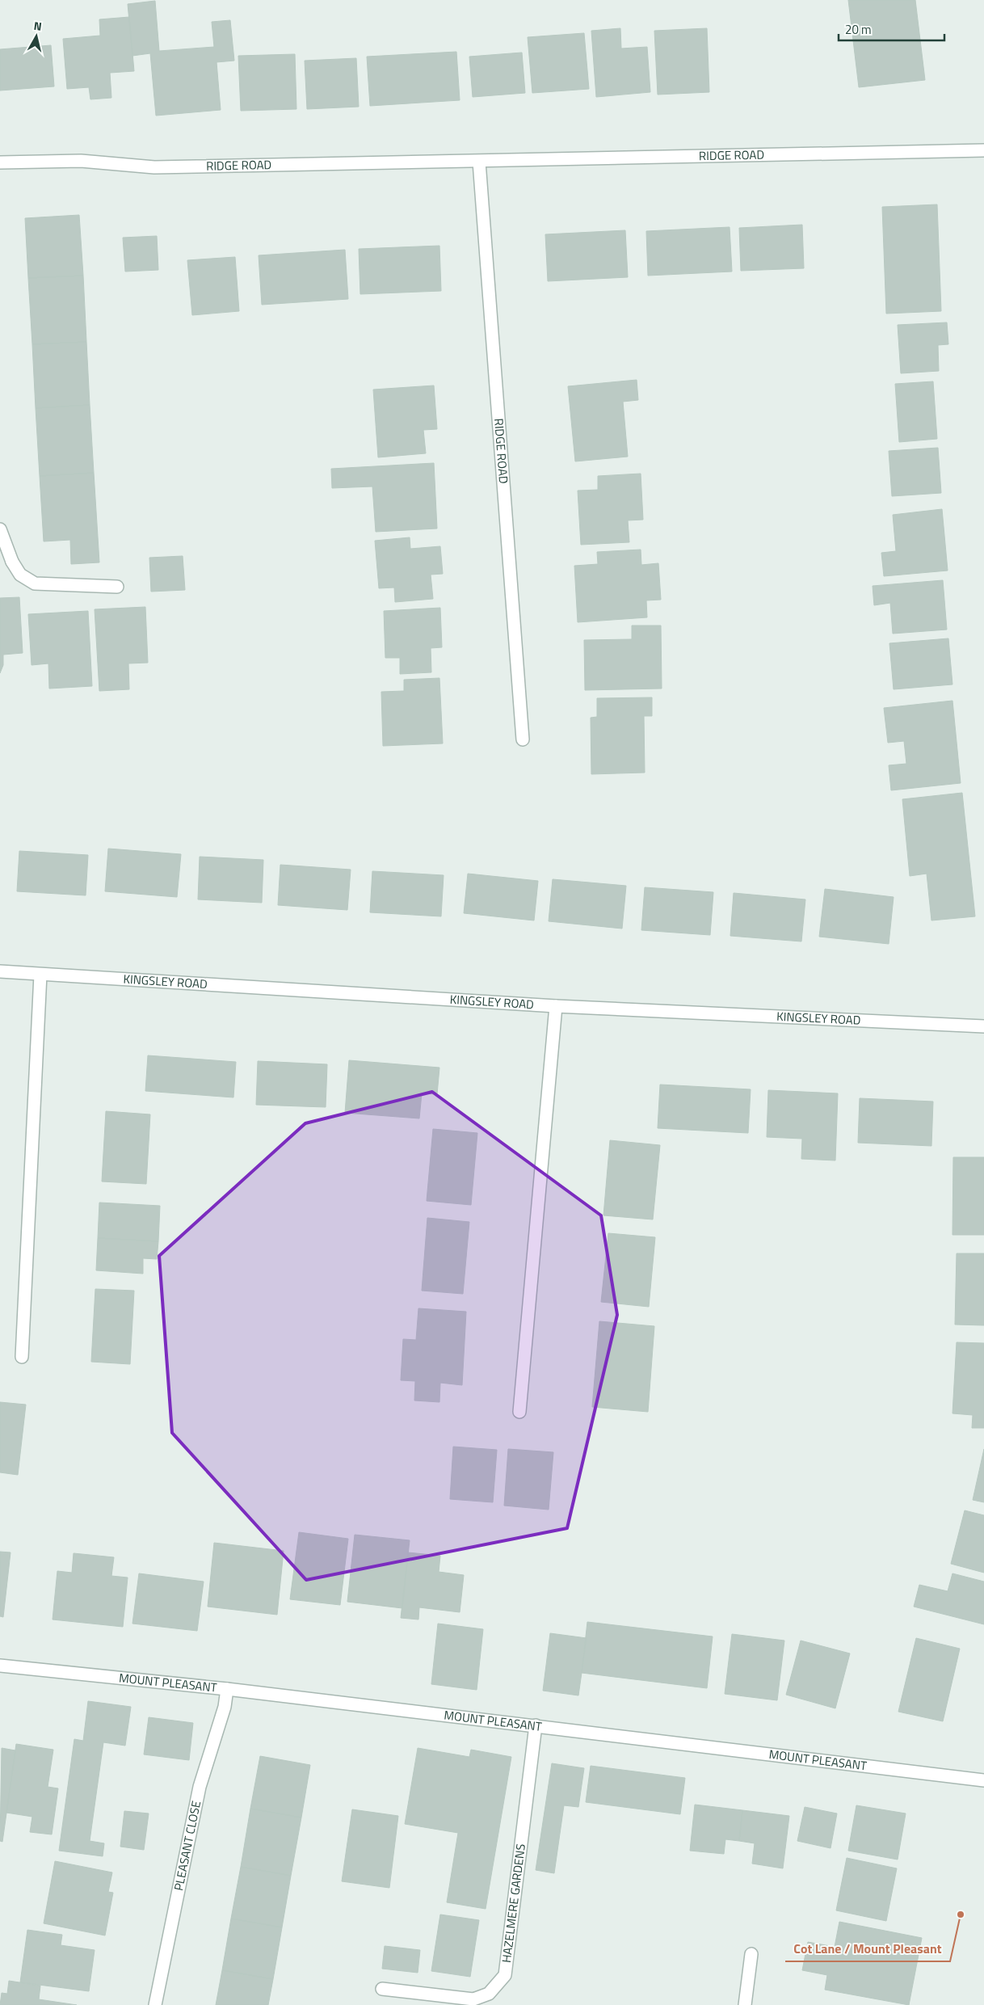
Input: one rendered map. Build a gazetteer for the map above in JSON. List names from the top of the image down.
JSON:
{
  "streets": {
    "street": [
      "RIDGE ROAD",
      "KINGSLEY ROAD",
      "MOUNT PLEASANT",
      "PLEASANT CLOSE",
      "HAZELMERE GARDENS"
    ]
  },
  "crossings": [
    ["MOUNT PLEASANT", "PLEASANT CLOSE"],
    ["MOUNT PLEASANT", "HAZELMERE GARDENS"]
  ],
  "places": ["Cot Lane / Mount Pleasant"],
  "scale_bar": "20 m",
  "north": "top"
}
